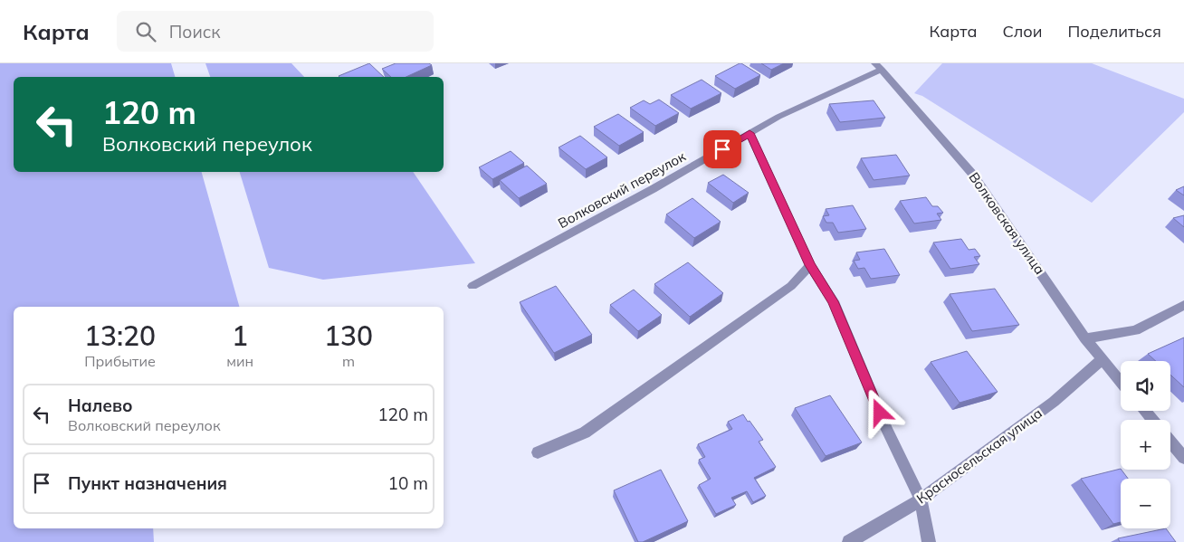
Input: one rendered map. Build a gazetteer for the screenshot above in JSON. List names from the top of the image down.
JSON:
{
  "streets": {
    "street": ["Волковский переулок", "Волковская улица", "Красносельская улица"]
  },
  "crossings": [
    ["Волковский переулок", "Волковская улица"],
    ["Волковская улица", "Красносельская улица"]
  ],
  "page": {
    "header": "Карта",
    "search": "Поиск",
    "nav": ["Карта", "Слои", "Поделиться"],
    "turn": ["120 m", "Волковский переулок"],
    "eta": [
      "13:20",
      "Прибытие",
      "1",
      "мин",
      "130",
      "m"
    ],
    "map_buttons": ["+", "−"],
    "list": [
      {
        "name": "Налево",
        "note": "Волковский переулок",
        "value": "120 m"
      },
      {
        "name": "Пункт назначения",
        "value": "10 m"
      }
    ]
  }
}
